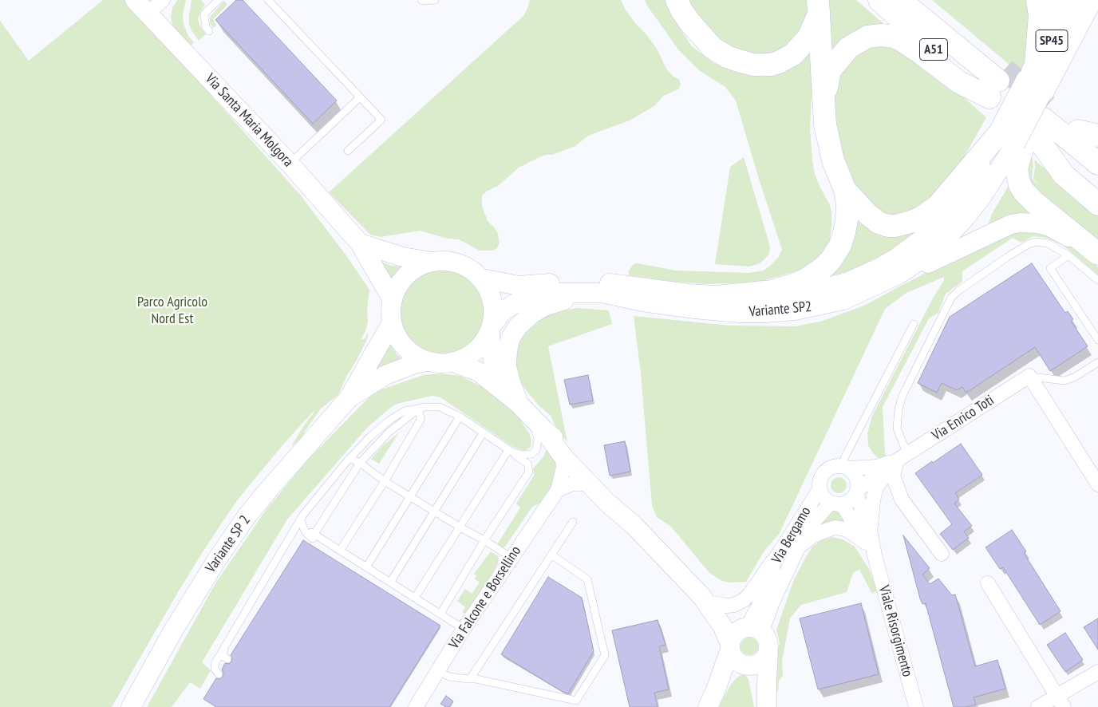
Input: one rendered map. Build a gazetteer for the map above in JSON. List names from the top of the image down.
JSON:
{
  "streets": {
    "main road": [
      "SP45",
      "A51",
      "Via Santa Maria Molgora",
      "Variante SP2",
      "Variante SP 2"
    ],
    "street": [
      "Via Enrico Toti",
      "Via Bergamo",
      "Via Falcone e Borsellino",
      "Viale Risorgimento"
    ]
  },
  "crossings": [
    ["Via Santa Maria Molgora", "Variante SP2"],
    ["Via Santa Maria Molgora", "Variante SP 2"],
    ["Variante SP2", "Variante SP 2"],
    ["Via Enrico Toti", "Via Bergamo"],
    ["Via Enrico Toti", "Viale Risorgimento"],
    ["Via Bergamo", "Viale Risorgimento"]
  ],
  "parks": ["Parco Agricolo Nord Est"]
}
